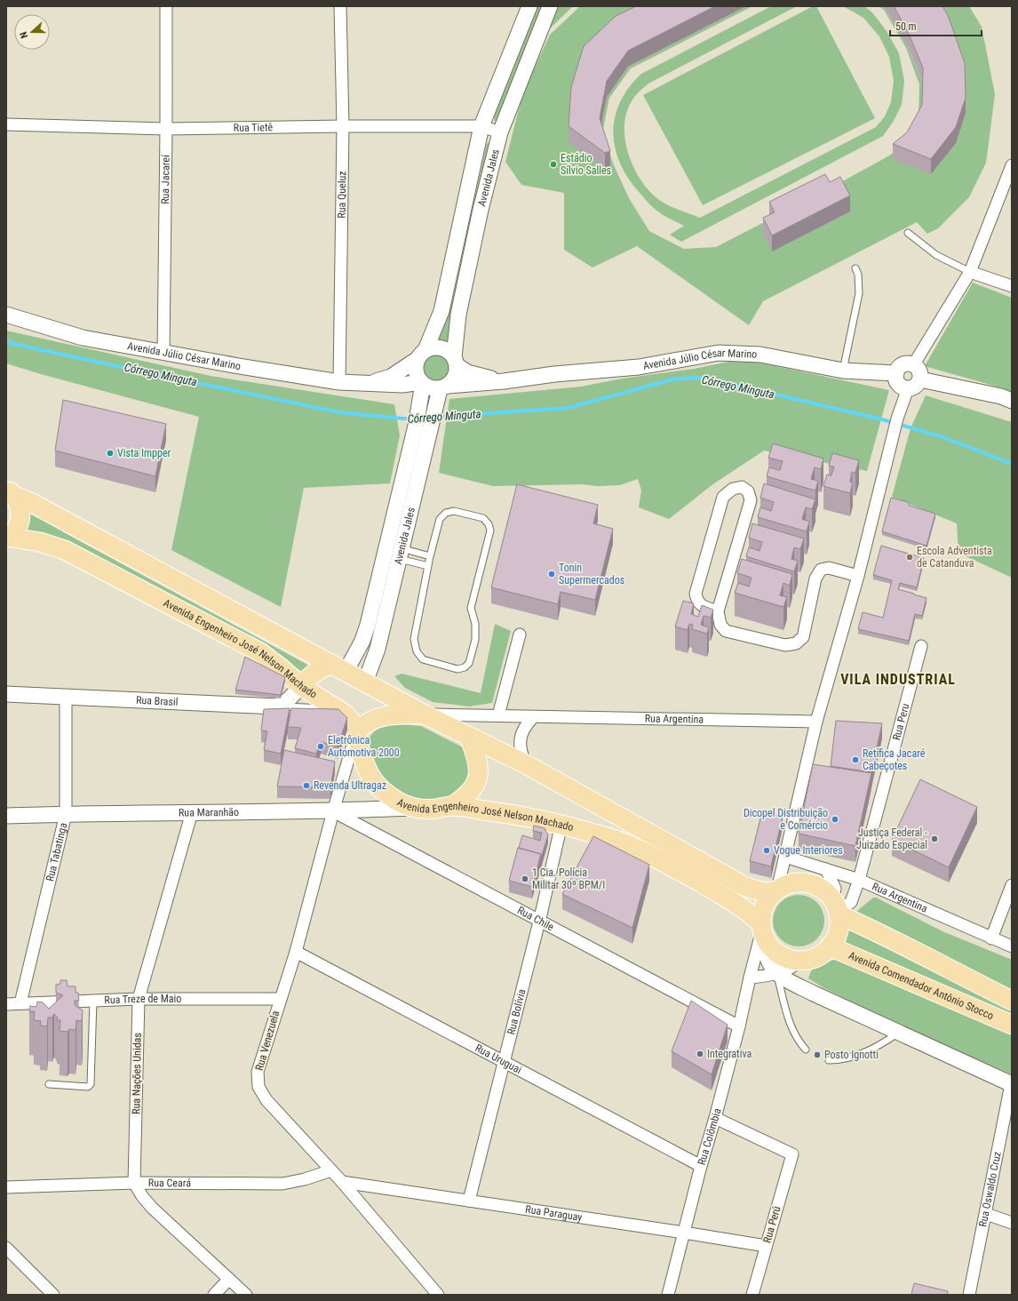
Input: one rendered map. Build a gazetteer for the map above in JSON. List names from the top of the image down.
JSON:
{
  "streets": {
    "main road": ["Avenida Engenheiro José Nelson Machado", "Avenida Comendador Antônio Stocco"],
    "street": [
      "Rua Tietê",
      "Avenida Jales",
      "Rua Jacareí",
      "Rua Queluz",
      "Avenida Júlio César Marino",
      "Rua Brasil",
      "Rua Argentina",
      "Rua Peru",
      "Rua Maranhão",
      "Rua Tabatinga",
      "Rua Chile",
      "Rua Treze de Maio",
      "Rua Bolívia",
      "Rua Venezuela",
      "Rua Uruguai",
      "Rua Nações Unidas",
      "Rua Colômbia",
      "Rua Ceará",
      "Rua Oswaldo Cruz",
      "Rua Paraguay",
      "Rua Perú"
    ]
  },
  "crossings": [
    ["Rua Tietê", "Avenida Jales"],
    ["Rua Tietê", "Rua Jacareí"],
    ["Rua Tietê", "Rua Queluz"],
    ["Avenida Jales", "Avenida Júlio César Marino"],
    ["Rua Jacareí", "Avenida Júlio César Marino"],
    ["Rua Queluz", "Avenida Júlio César Marino"],
    ["Avenida Engenheiro José Nelson Machado", "Rua Argentina"],
    ["Avenida Engenheiro José Nelson Machado", "Rua Peru"],
    ["Avenida Engenheiro José Nelson Machado", "Rua Maranhão"],
    ["Avenida Engenheiro José Nelson Machado", "Avenida Comendador Antônio Stocco"],
    ["Avenida Engenheiro José Nelson Machado", "Rua Bolívia"],
    ["Avenida Engenheiro José Nelson Machado", "Rua Venezuela"],
    ["Avenida Engenheiro José Nelson Machado", "Rua Colômbia"],
    ["Rua Brasil", "Rua Tabatinga"],
    ["Rua Argentina", "Rua Peru"],
    ["Rua Argentina", "Rua Maranhão"],
    ["Rua Argentina", "Rua Venezuela"],
    ["Rua Peru", "Avenida Comendador Antônio Stocco"],
    ["Rua Peru", "Rua Colômbia"],
    ["Rua Maranhão", "Rua Tabatinga"],
    ["Rua Maranhão", "Rua Chile"],
    ["Rua Maranhão", "Rua Venezuela"],
    ["Rua Maranhão", "Rua Nações Unidas"],
    ["Rua Tabatinga", "Rua Treze de Maio"],
    ["Rua Chile", "Rua Bolívia"],
    ["Rua Chile", "Rua Venezuela"],
    ["Rua Chile", "Rua Colômbia"],
    ["Avenida Comendador Antônio Stocco", "Rua Colômbia"],
    ["Rua Treze de Maio", "Rua Venezuela"],
    ["Rua Treze de Maio", "Rua Nações Unidas"],
    ["Rua Bolívia", "Rua Uruguai"],
    ["Rua Bolívia", "Rua Paraguay"],
    ["Rua Venezuela", "Rua Uruguai"],
    ["Rua Venezuela", "Rua Ceará"],
    ["Rua Venezuela", "Rua Paraguay"],
    ["Rua Uruguai", "Rua Colômbia"],
    ["Rua Nações Unidas", "Rua Ceará"],
    ["Rua Colômbia", "Rua Paraguay"],
    ["Rua Colômbia", "Rua Perú"],
    ["Rua Paraguay", "Rua Perú"]
  ],
  "districts": ["VILA INDUSTRIAL"],
  "water": ["Córrego Minguta"],
  "places": [
    "Estádio Sílvio Salles",
    "Vista Impper",
    "Escola Adventista de Catanduva",
    "Tonin Supermercados",
    "Eletrônica Automotiva 2000",
    "Retífica Jacaré Cabeçotes",
    "Revenda Ultragaz",
    "Dicopel Distribuição e Comércio",
    "Justiça Federal - Juizado Especial",
    "Vogue Interiores",
    "1 Cia. Polícia Militar 30º BPM/I",
    "Integrativa",
    "Posto Ignotti"
  ],
  "scale_bar": "50 m",
  "north": "left"
}
